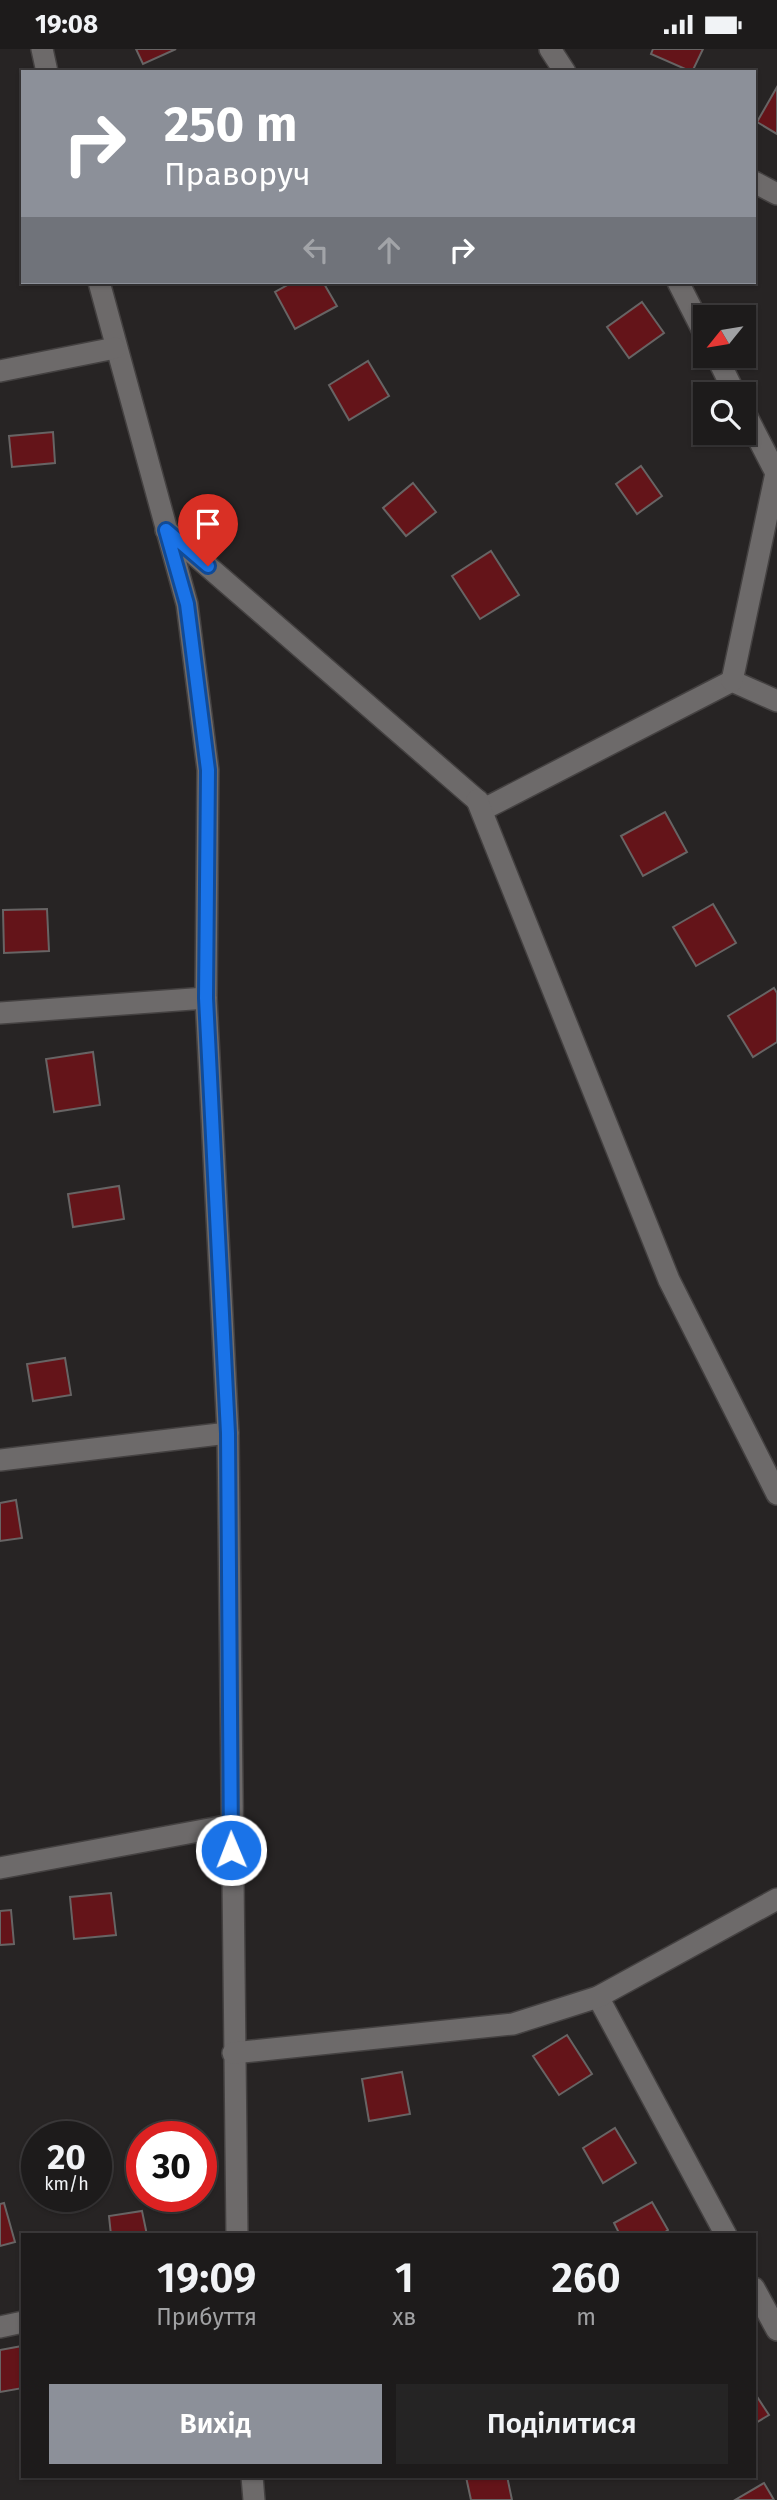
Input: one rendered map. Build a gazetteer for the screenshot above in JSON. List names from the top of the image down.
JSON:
{
  "north": "bottom left",
  "page": {
    "status": "19:08",
    "turn": ["250 m", "Праворуч"],
    "speed": "20 km/h",
    "limit": "30",
    "eta": [
      "19:09",
      "Прибуття",
      "1",
      "хв",
      "260",
      "m"
    ],
    "buttons": ["Вихід", "Поділитися"]
  }
}
